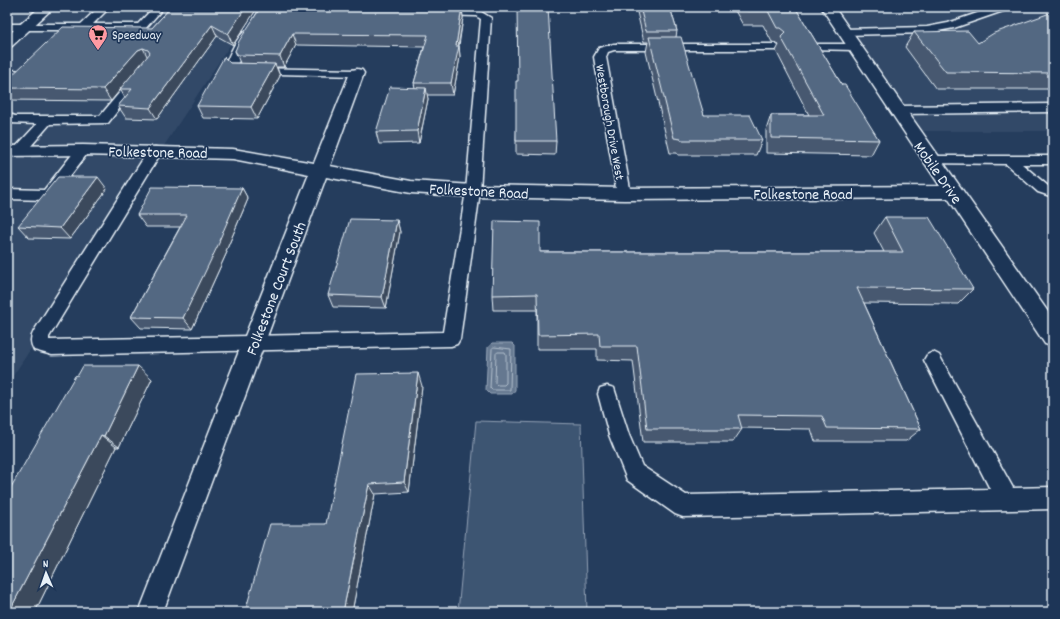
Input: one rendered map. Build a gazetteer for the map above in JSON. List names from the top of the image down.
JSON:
{
  "streets": {
    "street": ["Folkestone Road", "Mobile Drive", "Folkestone Court South"],
    "lane": ["Westborough Drive West"]
  },
  "crossings": [
    ["Westborough Drive West", "Folkestone Road"],
    ["Folkestone Road", "Mobile Drive"],
    ["Folkestone Road", "Folkestone Court South"]
  ],
  "places": {
    "supermarket": ["Speedway"]
  },
  "north": "top"
}
